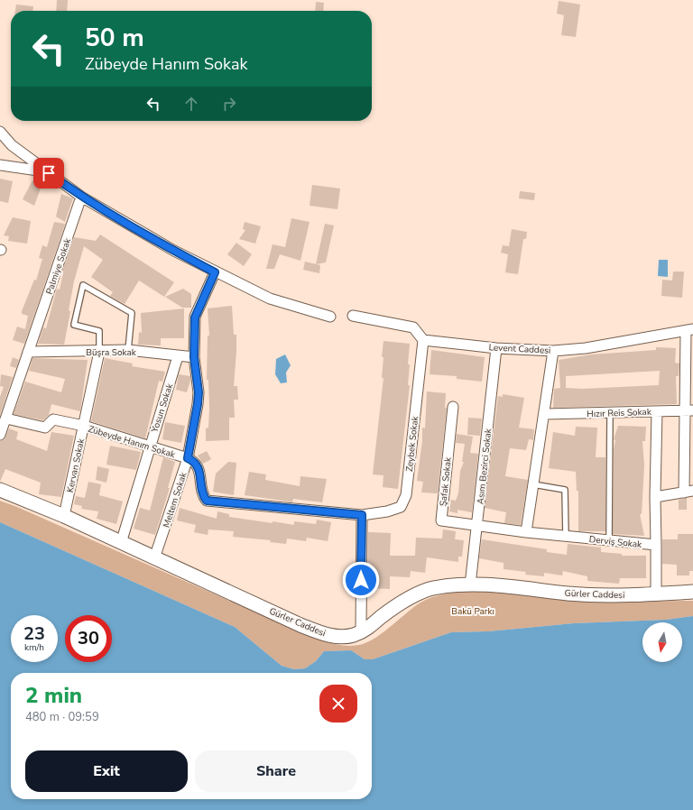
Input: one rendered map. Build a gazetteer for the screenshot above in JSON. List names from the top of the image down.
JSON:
{
  "streets": {
    "street": [
      "Palmiye Sokak",
      "Levent Caddesi",
      "Büşra Sokak",
      "Yosun Sokak",
      "Hızır Reis Sokak",
      "Zübeyde Hanım Sokak",
      "Zeybek Sokak",
      "Kervan Sokak",
      "Asım Bezirci Sokak",
      "Şafak Sokak",
      "Meltem Sokak",
      "Derviş Sokak",
      "Gürler Caddesi"
    ]
  },
  "crossings": [
    ["Palmiye Sokak", "Büşra Sokak"],
    ["Palmiye Sokak", "Zübeyde Hanım Sokak"],
    ["Levent Caddesi", "Zeybek Sokak"],
    ["Levent Caddesi", "Asım Bezirci Sokak"],
    ["Büşra Sokak", "Yosun Sokak"],
    ["Büşra Sokak", "Kervan Sokak"],
    ["Büşra Sokak", "Meltem Sokak"],
    ["Yosun Sokak", "Zübeyde Hanım Sokak"],
    ["Yosun Sokak", "Gürler Caddesi"],
    ["Zübeyde Hanım Sokak", "Zeybek Sokak"],
    ["Zübeyde Hanım Sokak", "Kervan Sokak"],
    ["Zübeyde Hanım Sokak", "Meltem Sokak"],
    ["Kervan Sokak", "Gürler Caddesi"],
    ["Asım Bezirci Sokak", "Şafak Sokak"],
    ["Asım Bezirci Sokak", "Derviş Sokak"],
    ["Asım Bezirci Sokak", "Gürler Caddesi"],
    ["Şafak Sokak", "Derviş Sokak"],
    ["Meltem Sokak", "Gürler Caddesi"]
  ],
  "parks": ["Bakü Parkı"],
  "north": "bottom",
  "page": {
    "turn": ["50 m", "Zübeyde Hanım Sokak"],
    "speed": "23 km/h",
    "limit": "30",
    "heading": ["2 min", "480 m · 09:59"],
    "buttons": ["Exit", "Share"]
  }
}
